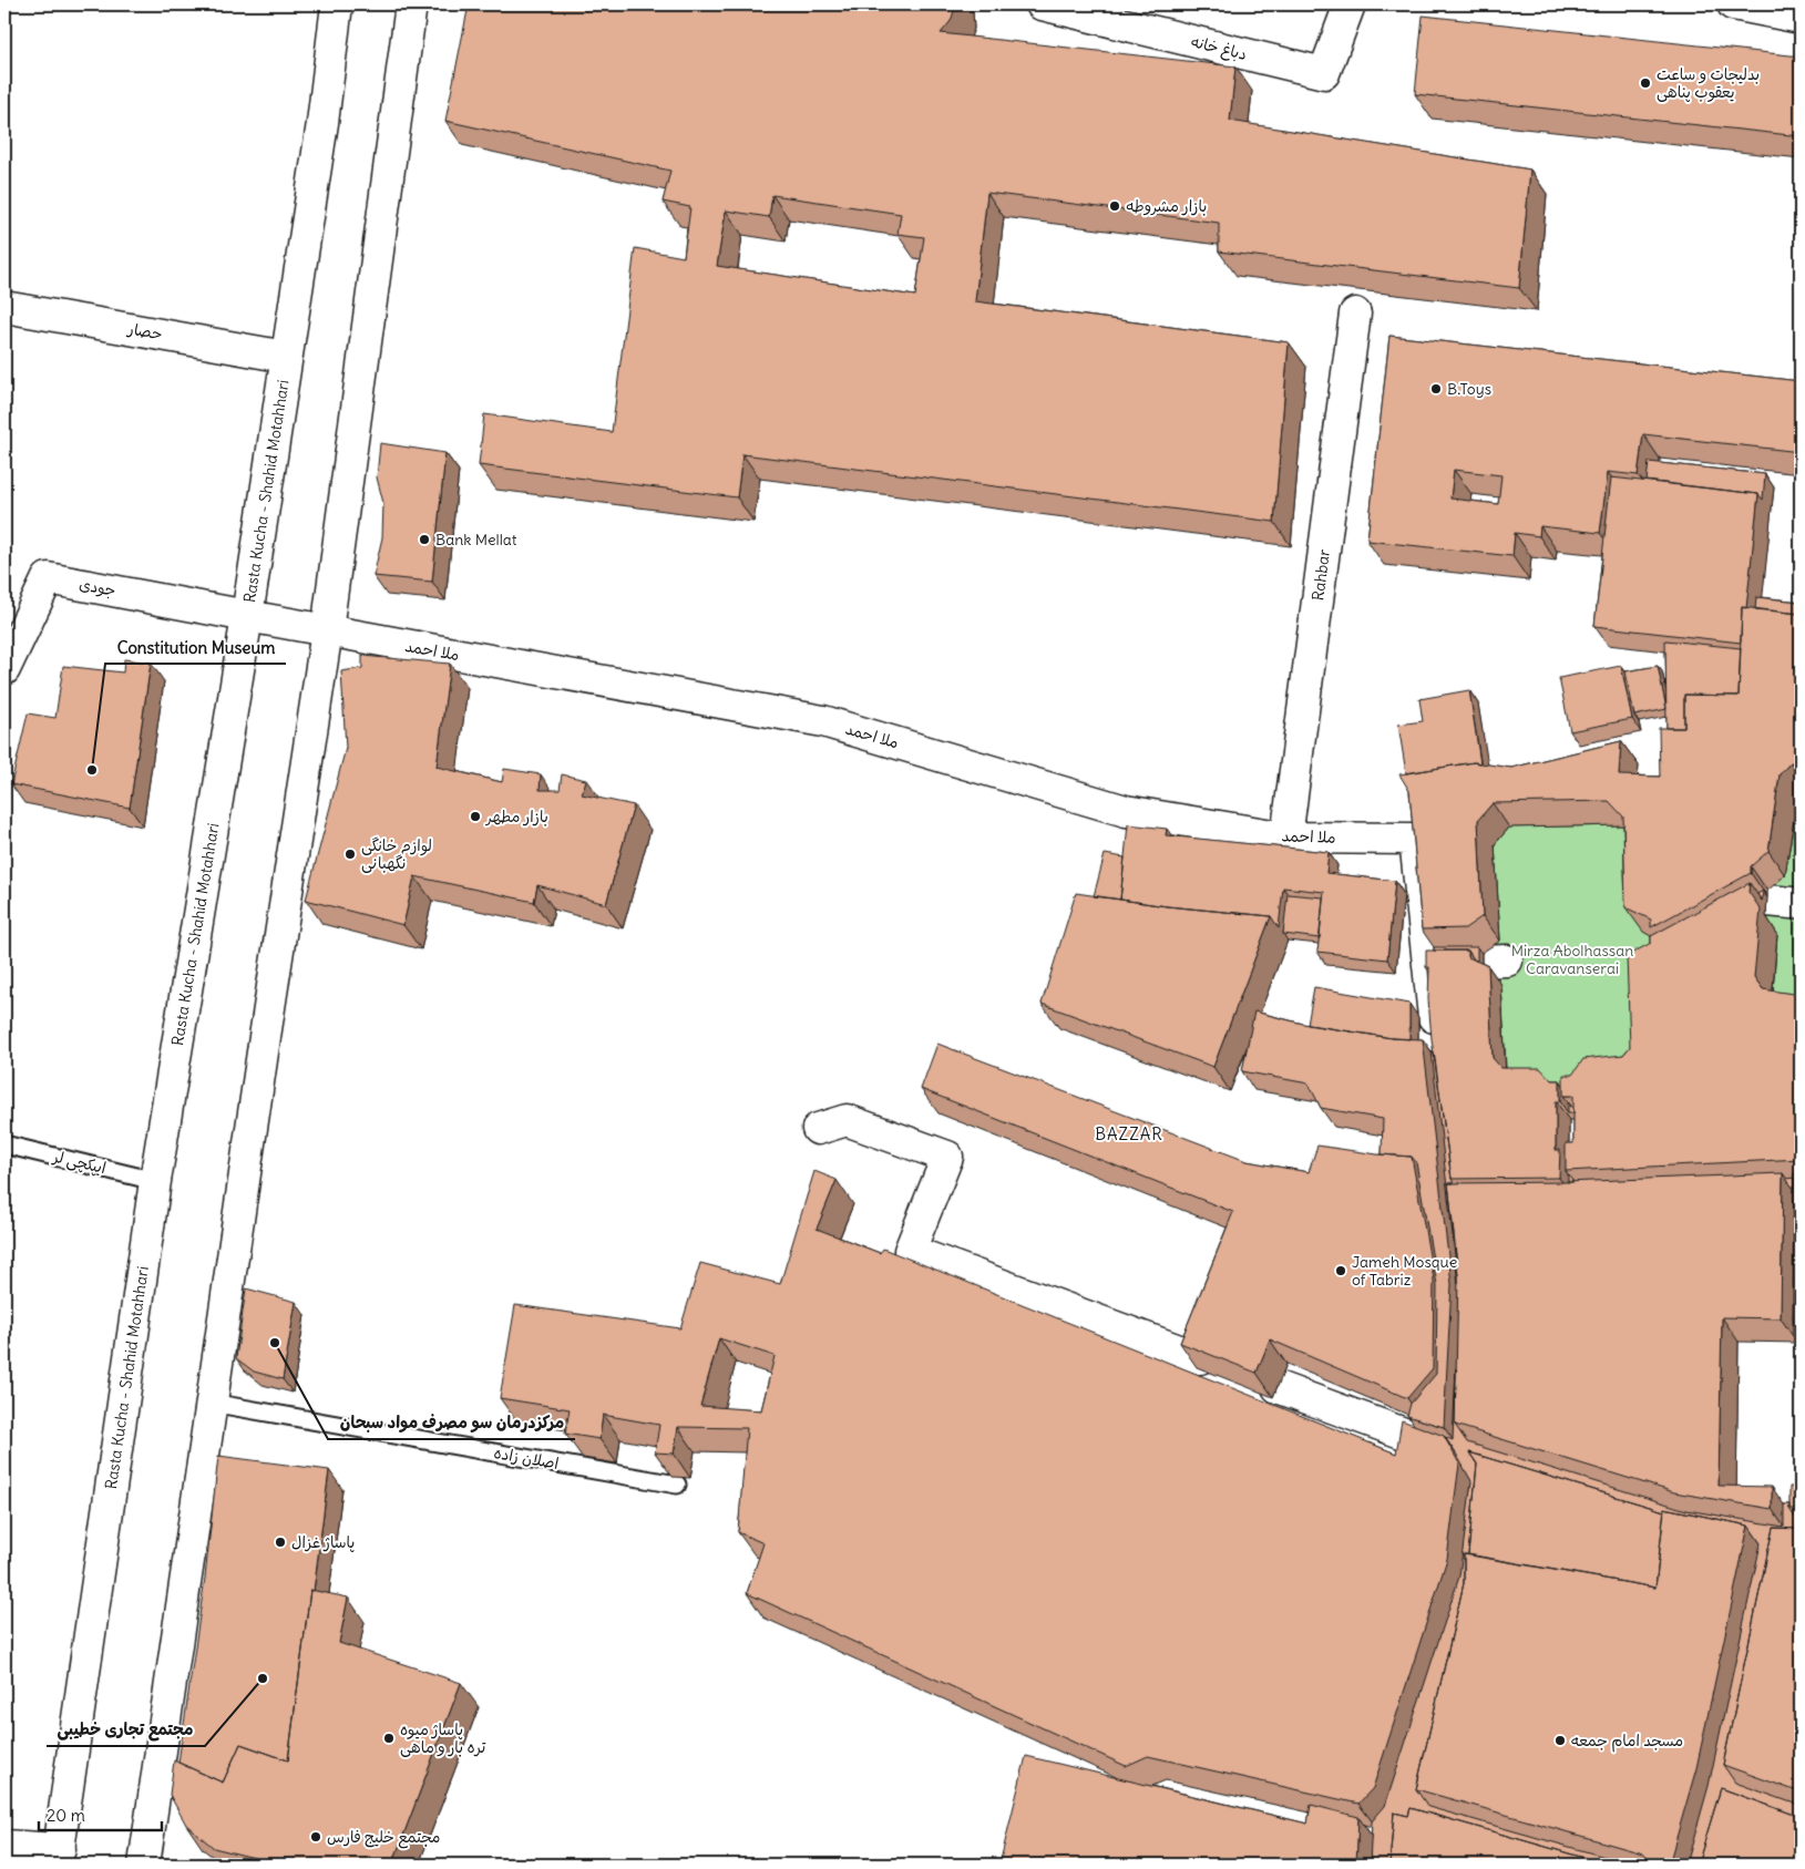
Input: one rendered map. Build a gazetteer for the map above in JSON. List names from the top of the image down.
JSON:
{
  "streets": {
    "main road": [
      "دباغ خانه",
      "حصار",
      "Rasta Kucha - Shahid Motahhari",
      "Rahbar",
      "جودی",
      "ملا احمد"
    ],
    "lane": ["ایپکچی لر", "اصلان زاده"]
  },
  "crossings": [
    ["حصار", "Rasta Kucha - Shahid Motahhari"],
    ["Rasta Kucha - Shahid Motahhari", "جودی"],
    ["Rasta Kucha - Shahid Motahhari", "ملا احمد"],
    ["Rasta Kucha - Shahid Motahhari", "ایپکچی لر"],
    ["Rahbar", "ملا احمد"],
    ["جودی", "ملا احمد"]
  ],
  "districts": ["BAZZAR"],
  "parks": ["Mirza Abolhassan Caravanserai"],
  "places": [
    "بدلیجات و ساعت یعقوب پناهی",
    "بازار مشروطه",
    "B.Toys",
    "Bank Mellat",
    "Constitution Museum",
    "بازار مطهر",
    "لوازم خانگی نگهبانی",
    "Jameh Mosque of Tabriz",
    "مرکزدرمان سو مصرف مواد سبحان",
    "پاساژ غزال",
    "مجتمع تجاری خطیبی",
    "پاساژ میوه تره بار و ماهی",
    "مسجد امام جمعه",
    "مجتمع خلیج فارس"
  ],
  "scale_bar": "20 m"
}
